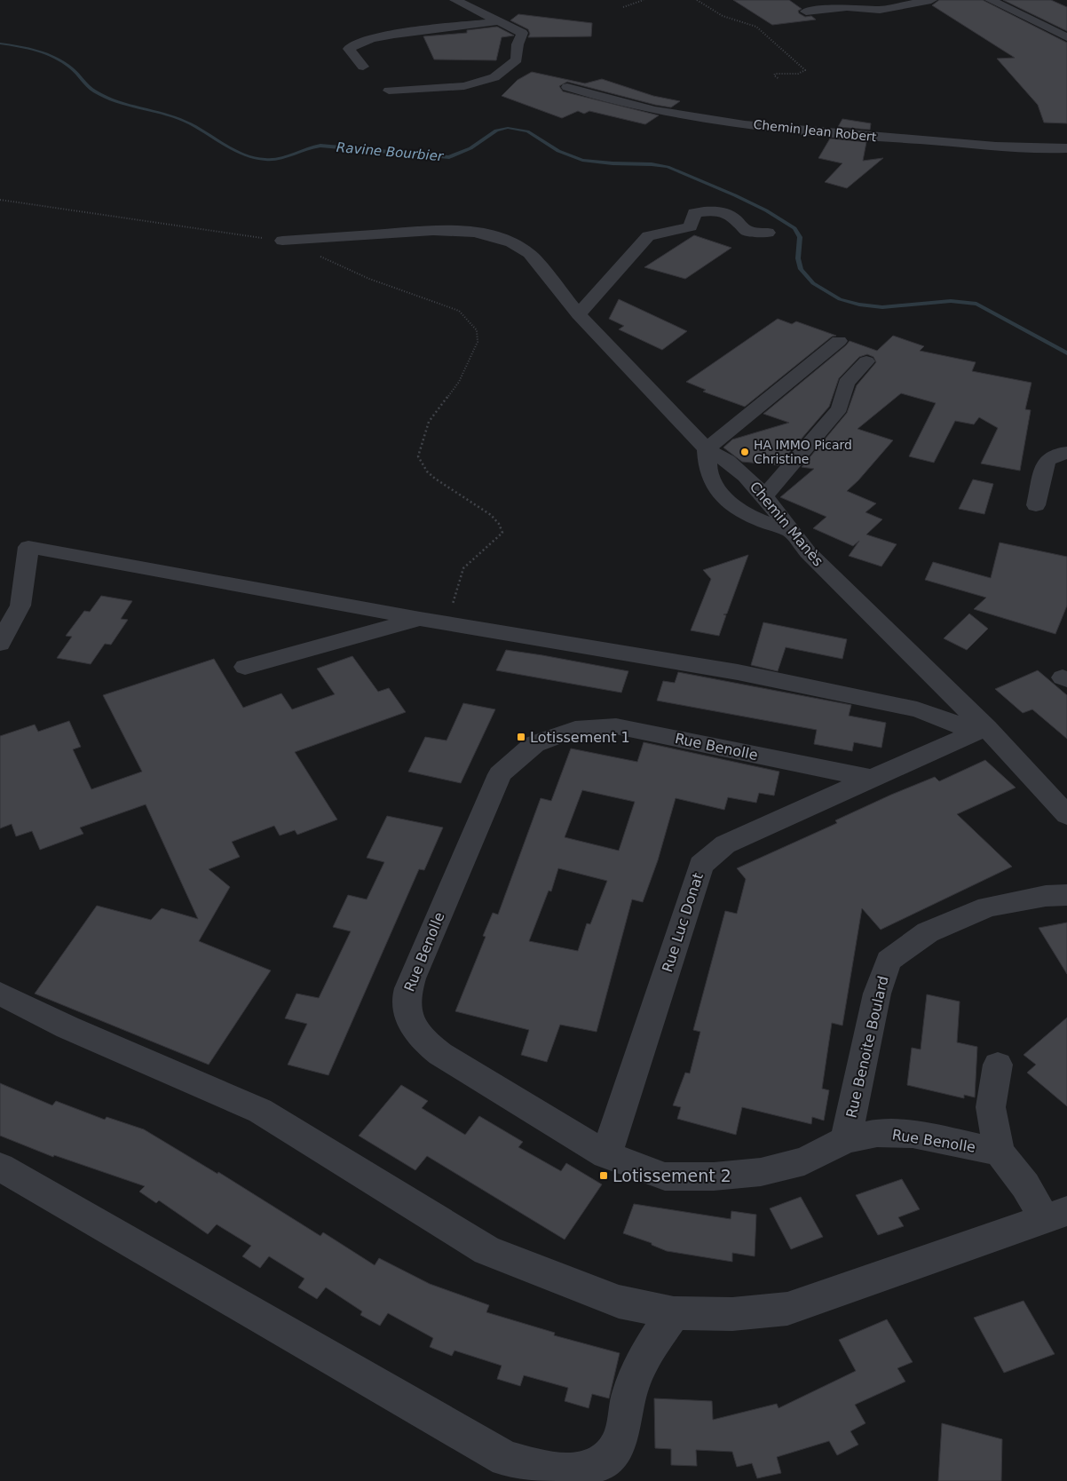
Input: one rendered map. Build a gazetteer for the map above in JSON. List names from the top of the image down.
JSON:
{
  "streets": {
    "street": [
      "Chemin Jean Robert",
      "Chemin Manès",
      "Rue Benolle",
      "Rue Luc Donat",
      "Rue Benoite Boulard"
    ]
  },
  "crossings": [
    ["Chemin Manès", "Rue Luc Donat"],
    ["Rue Benolle", "Rue Luc Donat"],
    ["Rue Benolle", "Rue Benoite Boulard"]
  ],
  "water": ["Ravine Bourbier"],
  "places": {
    "other": ["HA IMMO Picard Christine"],
    "transit": ["Lotissement 1", "Lotissement 2"]
  }
}
